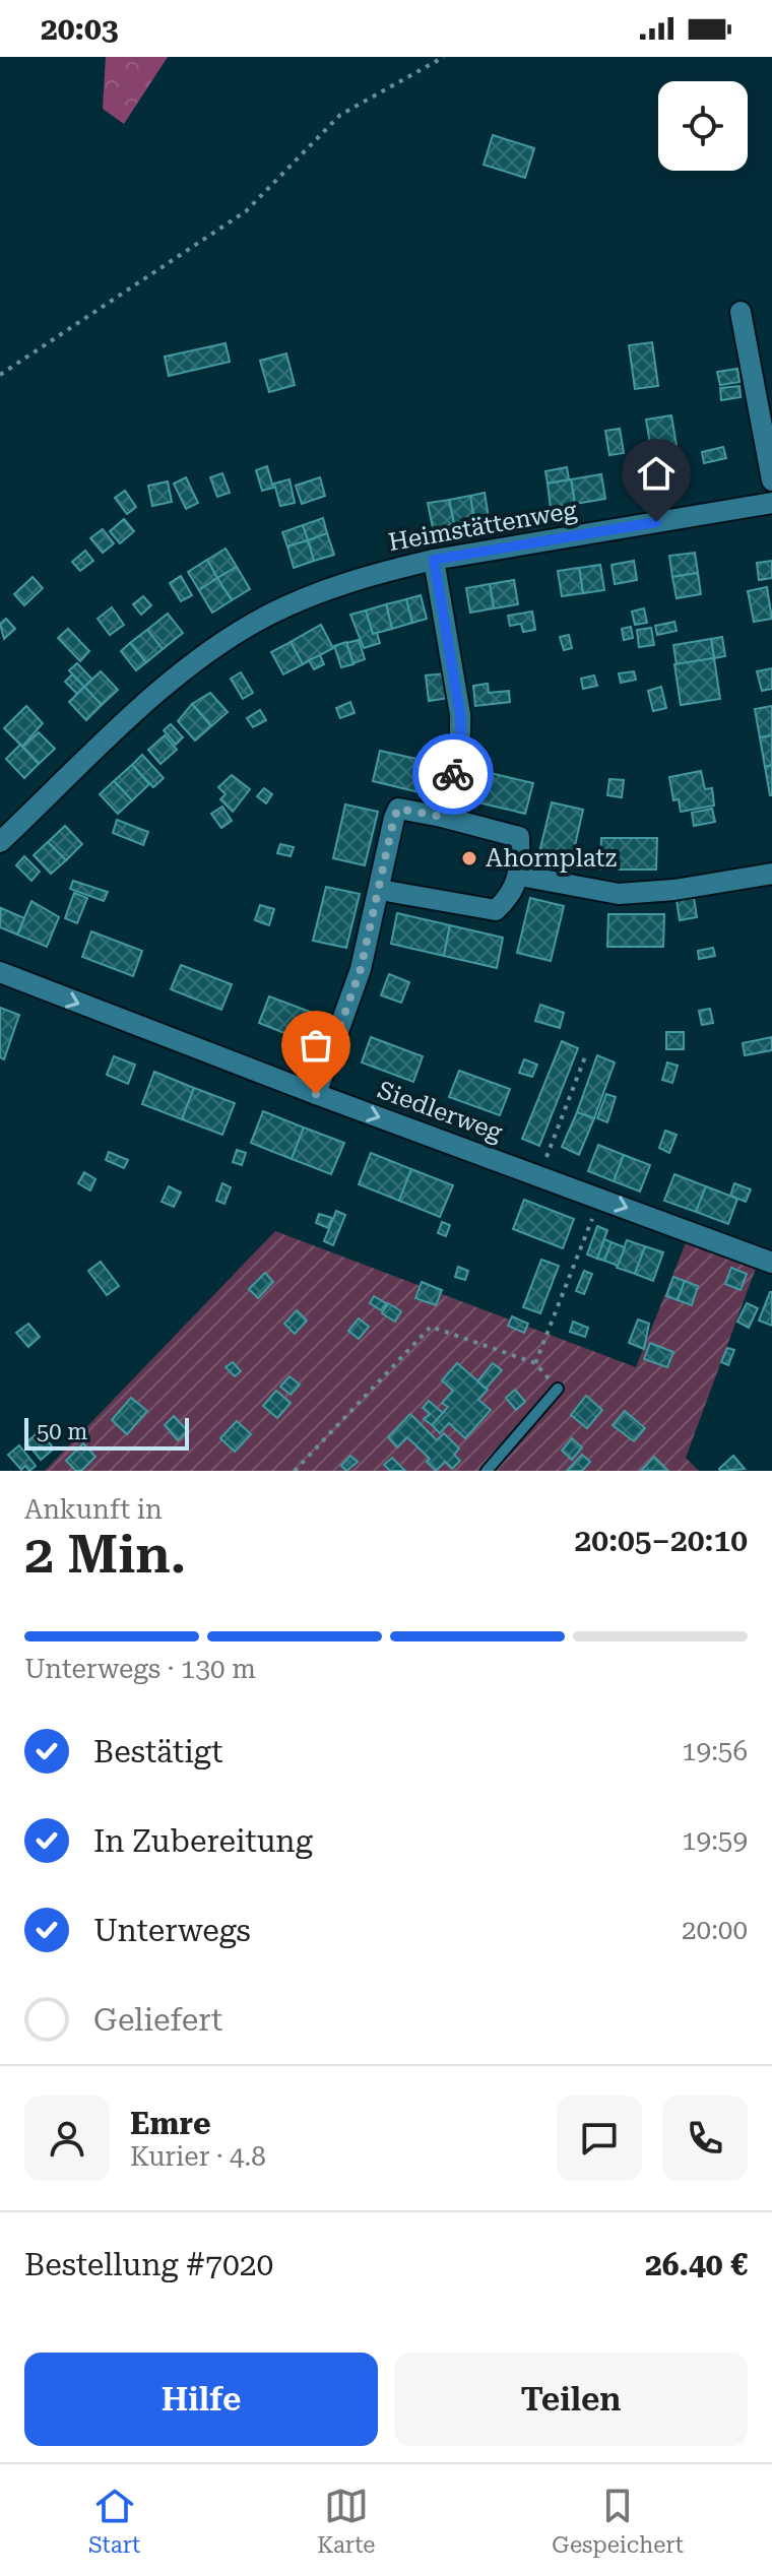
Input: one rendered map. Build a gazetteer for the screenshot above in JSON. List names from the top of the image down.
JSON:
{
  "streets": {
    "street": ["Heimstättenweg", "Siedlerweg"]
  },
  "one_way": ["Siedlerweg"],
  "places": ["Ahornplatz"],
  "scale_bar": "50 m",
  "page": {
    "status": "20:03",
    "scale": "50 m",
    "heading": ["2 Min.", "Ankunft in", "20:05–20:10"],
    "panel": [
      "Emre",
      "Kurier · 4.8",
      "Bestellung #7020",
      "26.40 €"
    ],
    "bar": "Unterwegs · 130 m",
    "list": [
      ["Bestätigt", "19:56"],
      ["In Zubereitung", "19:59"],
      ["Unterwegs", "20:00"],
      "Geliefert"
    ],
    "buttons": ["Hilfe", "Teilen"],
    "tabs": ["Start", "Karte", "Gespeichert"]
  }
}
